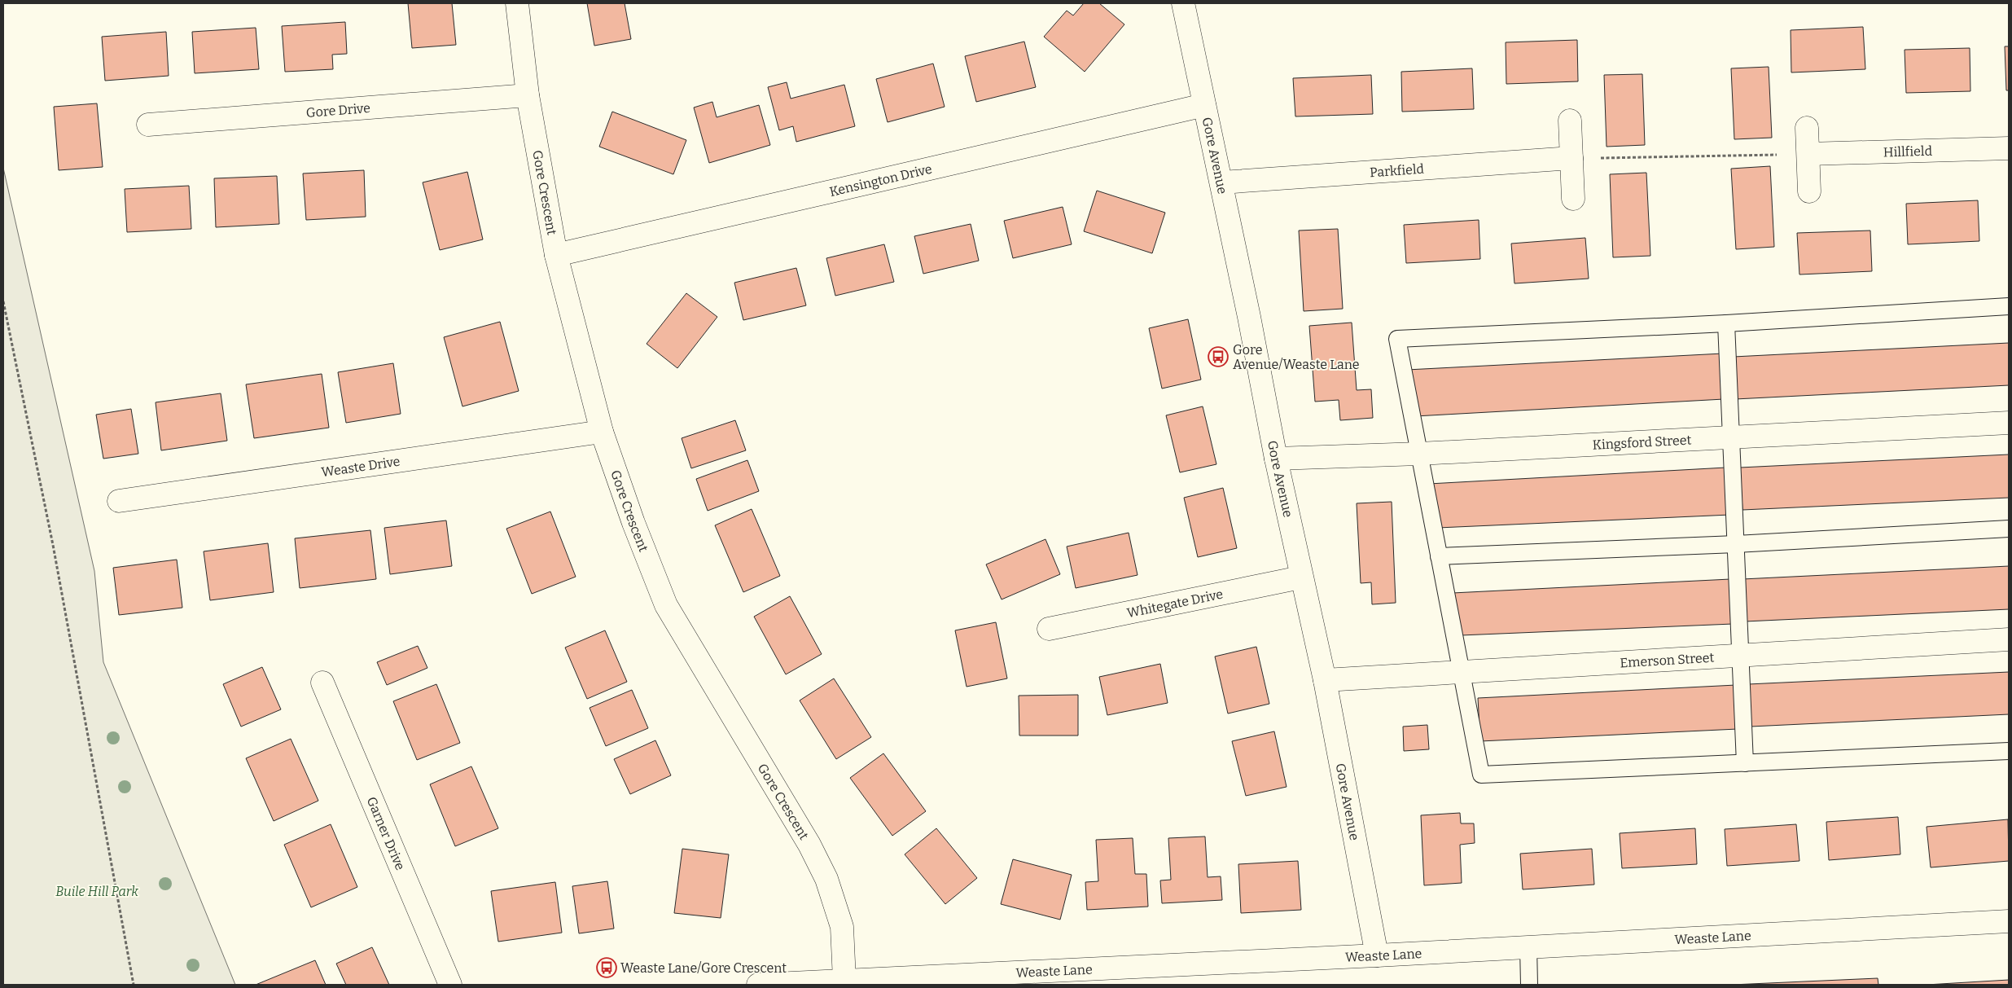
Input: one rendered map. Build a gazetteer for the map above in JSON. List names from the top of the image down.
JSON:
{
  "streets": {
    "street": [
      "Gore Drive",
      "Hillfield",
      "Gore Avenue",
      "Parkfield",
      "Kensington Drive",
      "Gore Crescent",
      "Kingsford Street",
      "Weaste Drive",
      "Whitegate Drive",
      "Emerson Street",
      "Garner Drive",
      "Weaste Lane"
    ]
  },
  "crossings": [
    ["Gore Drive", "Gore Crescent"],
    ["Gore Avenue", "Parkfield"],
    ["Gore Avenue", "Kensington Drive"],
    ["Gore Avenue", "Kingsford Street"],
    ["Gore Avenue", "Whitegate Drive"],
    ["Gore Avenue", "Emerson Street"],
    ["Gore Avenue", "Weaste Lane"],
    ["Kensington Drive", "Gore Crescent"],
    ["Gore Crescent", "Weaste Drive"],
    ["Gore Crescent", "Weaste Lane"]
  ],
  "parks": ["Buile Hill Park"],
  "places": {
    "bus stop": ["Gore Avenue/Weaste Lane", "Weaste Lane/Gore Crescent"]
  }
}
